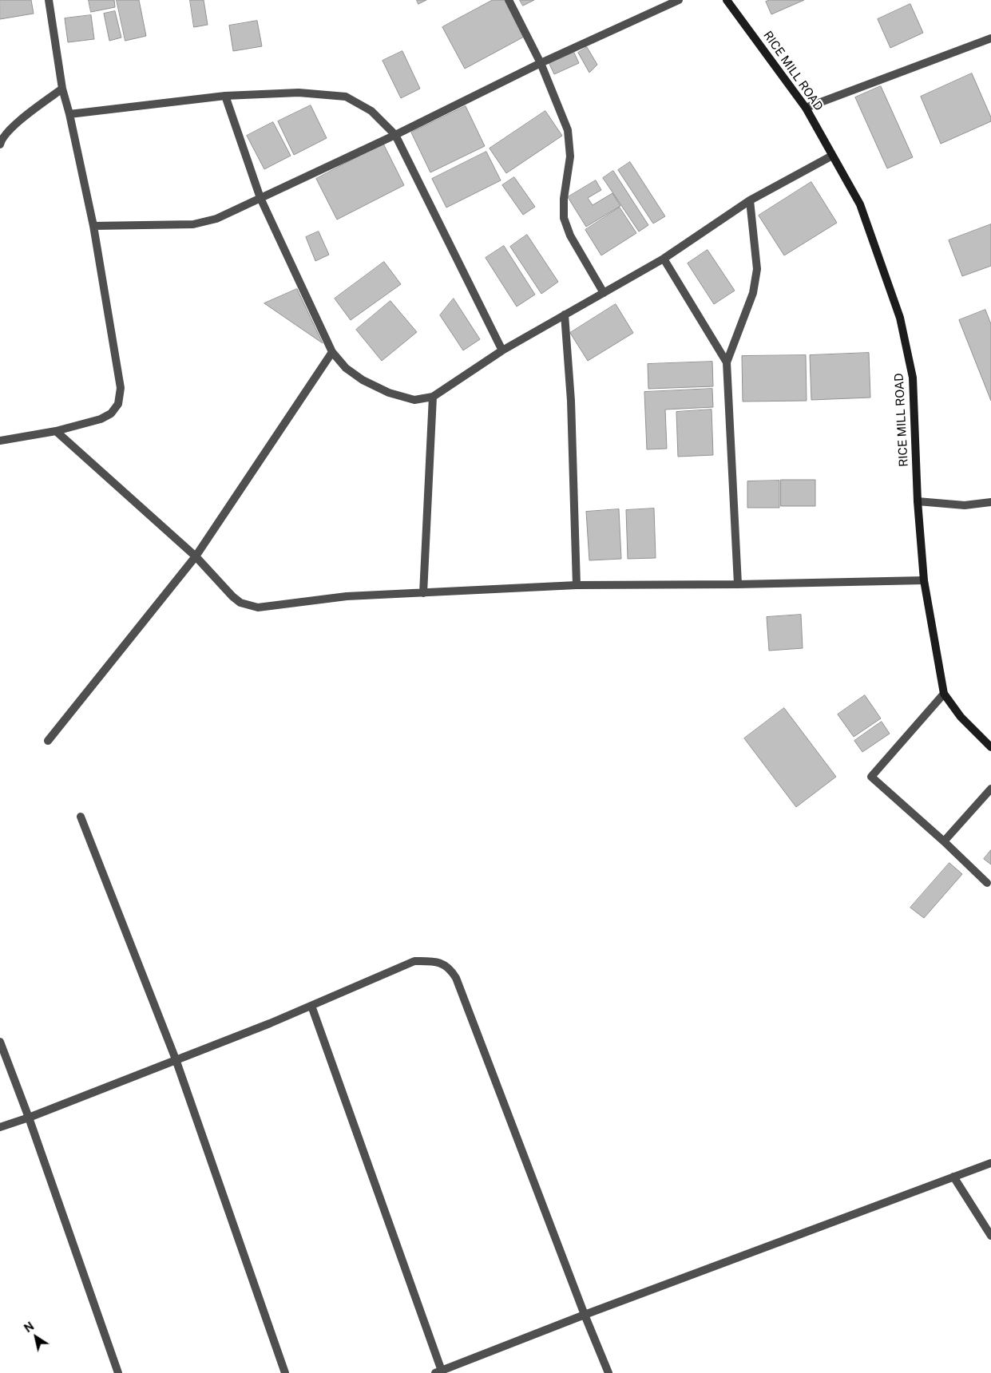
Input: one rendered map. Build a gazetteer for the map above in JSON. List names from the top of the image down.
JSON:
{
  "streets": {
    "main road": ["RICE MILL ROAD"]
  },
  "north": "top left"
}
